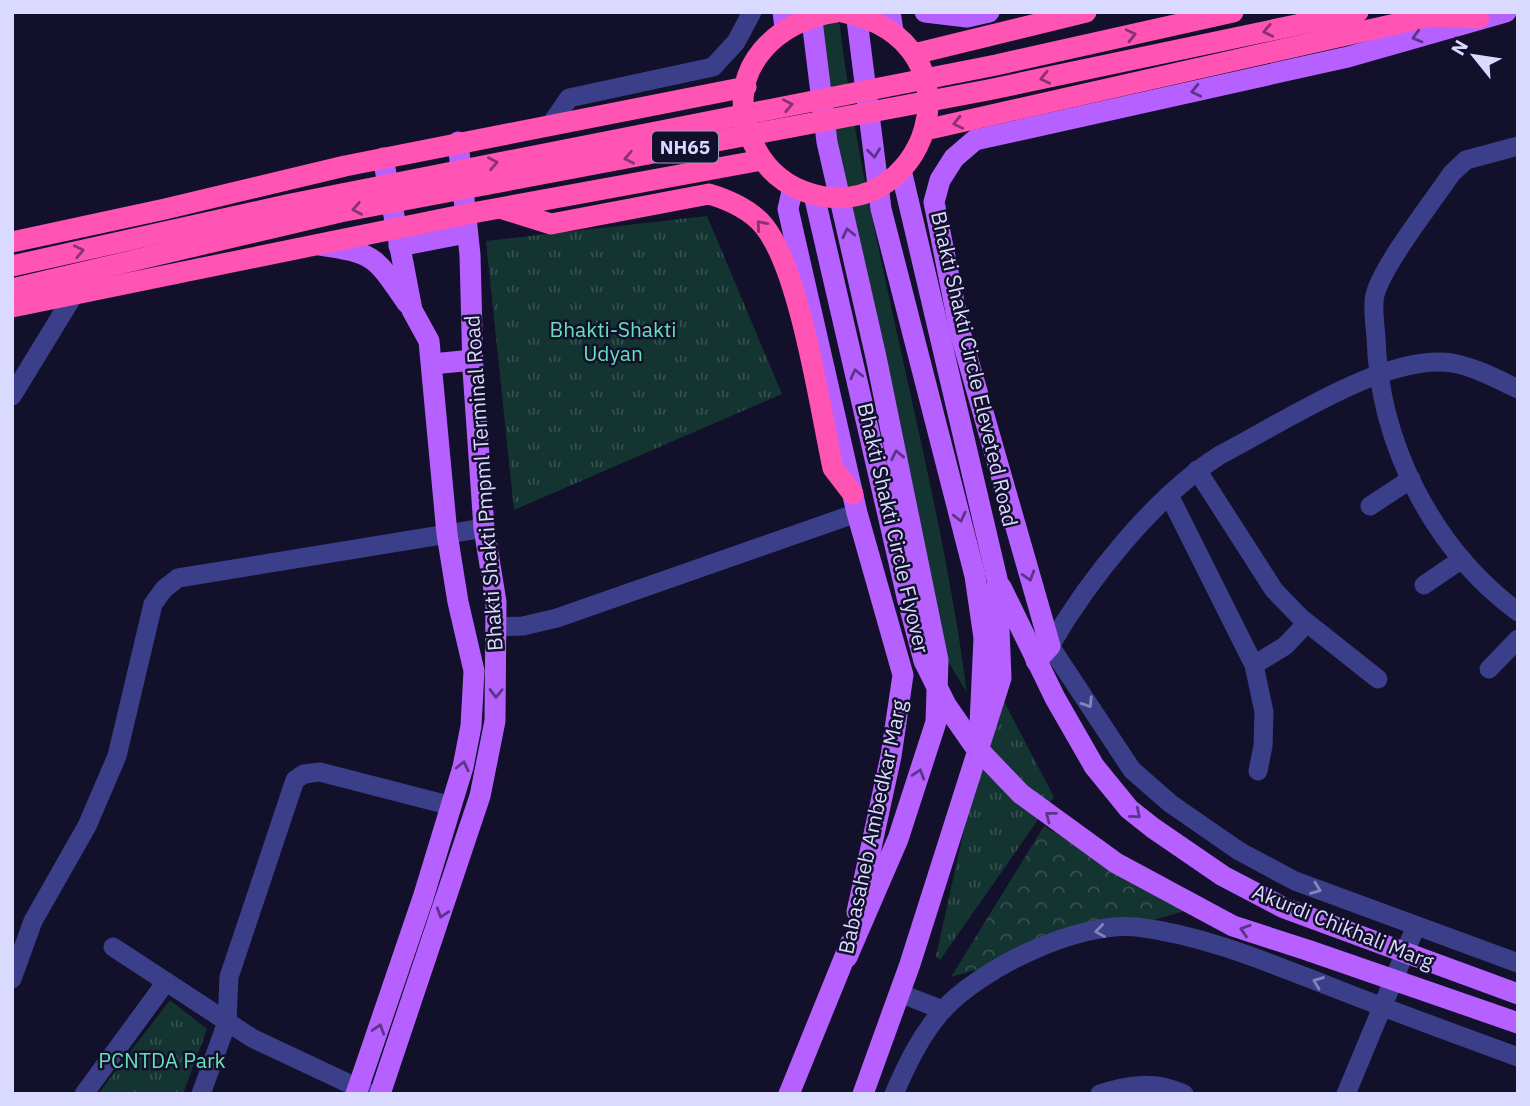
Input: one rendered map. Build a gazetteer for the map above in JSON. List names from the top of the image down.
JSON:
{
  "streets": {
    "highway": ["NH65"],
    "main road": [
      "Bhakti Shakti Circle Eleveted Road",
      "Bhakti Shakti Pmpml Terminal Road",
      "Bhakti Shakti Circle Flyover",
      "Babasaheb Ambedkar Marg",
      "Akurdi Chikhali Marg"
    ]
  },
  "crossings": [
    ["Bhakti Shakti Circle Flyover", "Akurdi Chikhali Marg"]
  ],
  "one_way": ["Bhakti Shakti Circle Flyover"],
  "parks": ["Bhakti-Shakti Udyan", "PCNTDA Park"],
  "north": "top left"
}
